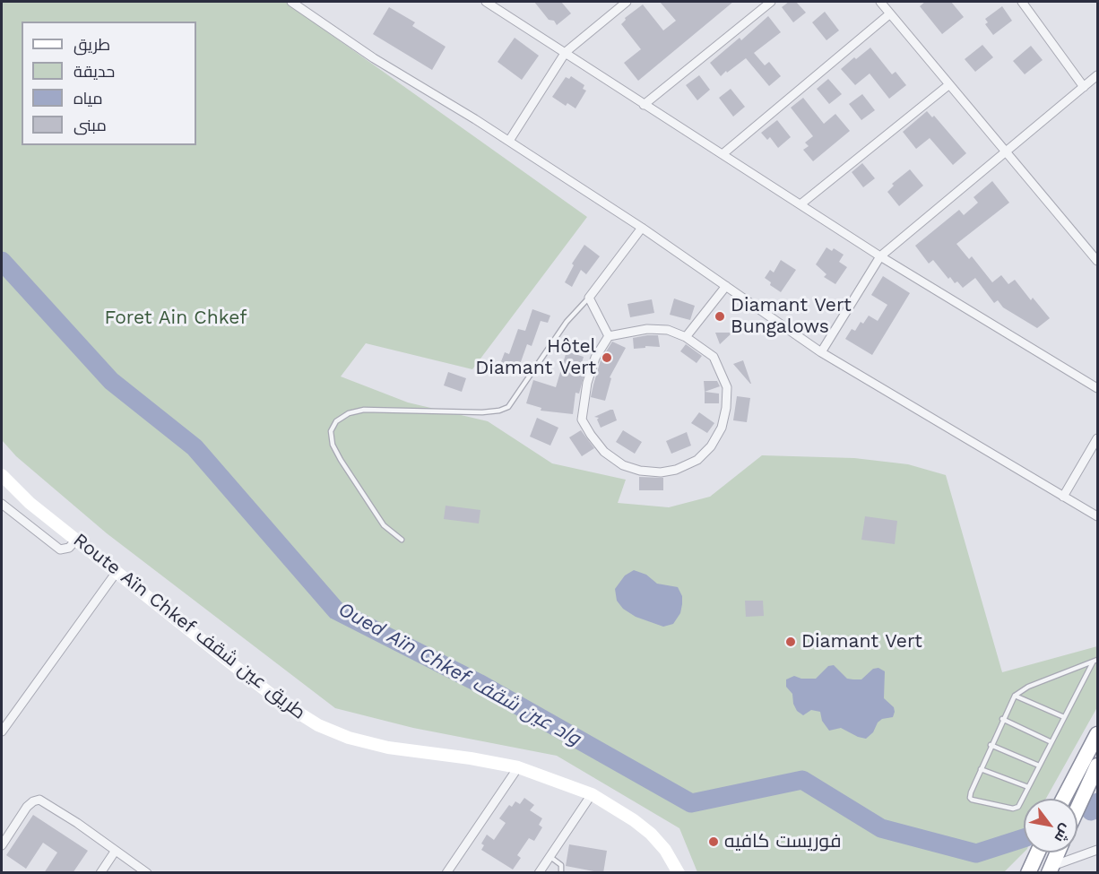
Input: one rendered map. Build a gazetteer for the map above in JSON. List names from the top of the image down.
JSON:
{
  "streets": {
    "street": ["Route Aïn Chkef طريق عين شقف"]
  },
  "water": ["Oued Aïn Chkef واد عين شقف"],
  "parks": ["Foret Ain Chkef"],
  "places": [
    "Diamant Vert Bungalows",
    "Hôtel Diamant Vert",
    "Diamant Vert",
    "فوريست كافيه"
  ],
  "legend": [
    "طريق",
    "حديقة",
    "مياه",
    "مبنى"
  ],
  "north": "bottom right"
}
